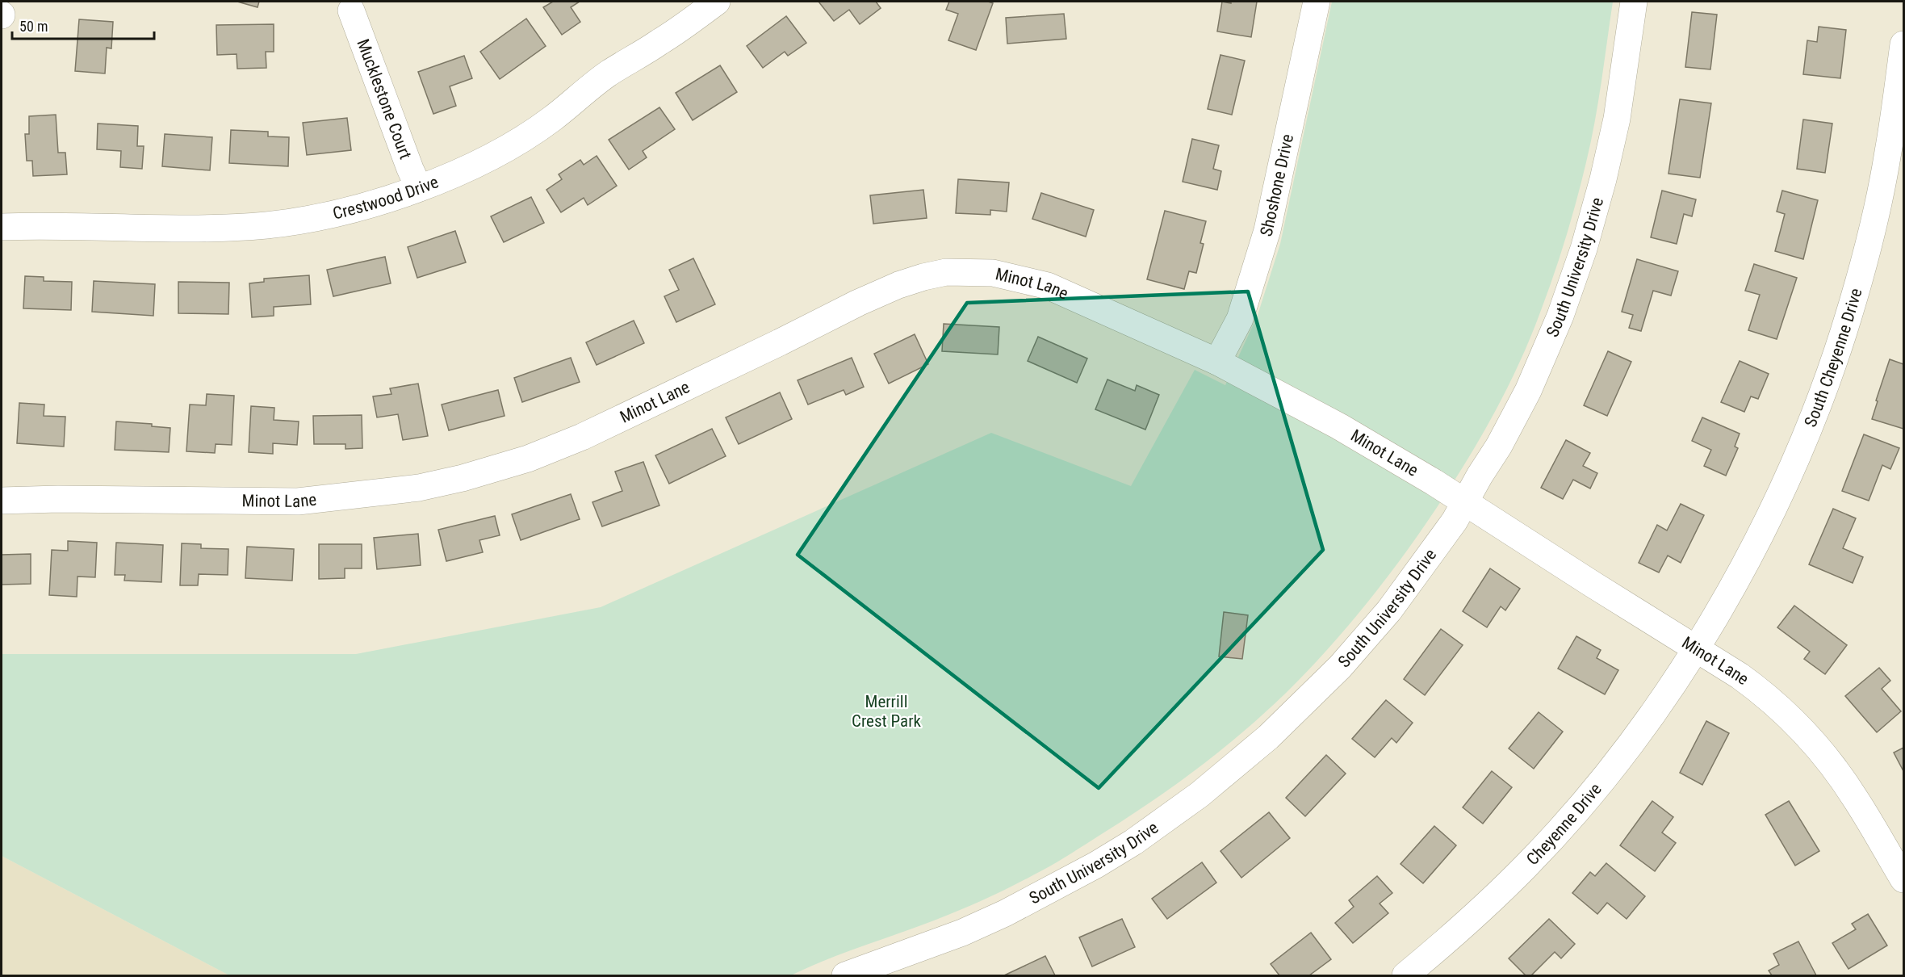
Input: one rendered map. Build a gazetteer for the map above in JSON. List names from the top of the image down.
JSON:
{
  "streets": {
    "street": [
      "Mucklestone Court",
      "Shoshone Drive",
      "Crestwood Drive",
      "South University Drive",
      "Minot Lane",
      "South Cheyenne Drive",
      "Cheyenne Drive"
    ]
  },
  "crossings": [
    ["Mucklestone Court", "Crestwood Drive"],
    ["Shoshone Drive", "Minot Lane"],
    ["South University Drive", "Minot Lane"],
    ["Minot Lane", "South Cheyenne Drive"],
    ["Minot Lane", "Cheyenne Drive"],
    ["South Cheyenne Drive", "Cheyenne Drive"]
  ],
  "parks": ["Merrill Crest Park"],
  "scale_bar": "50 m"
}
